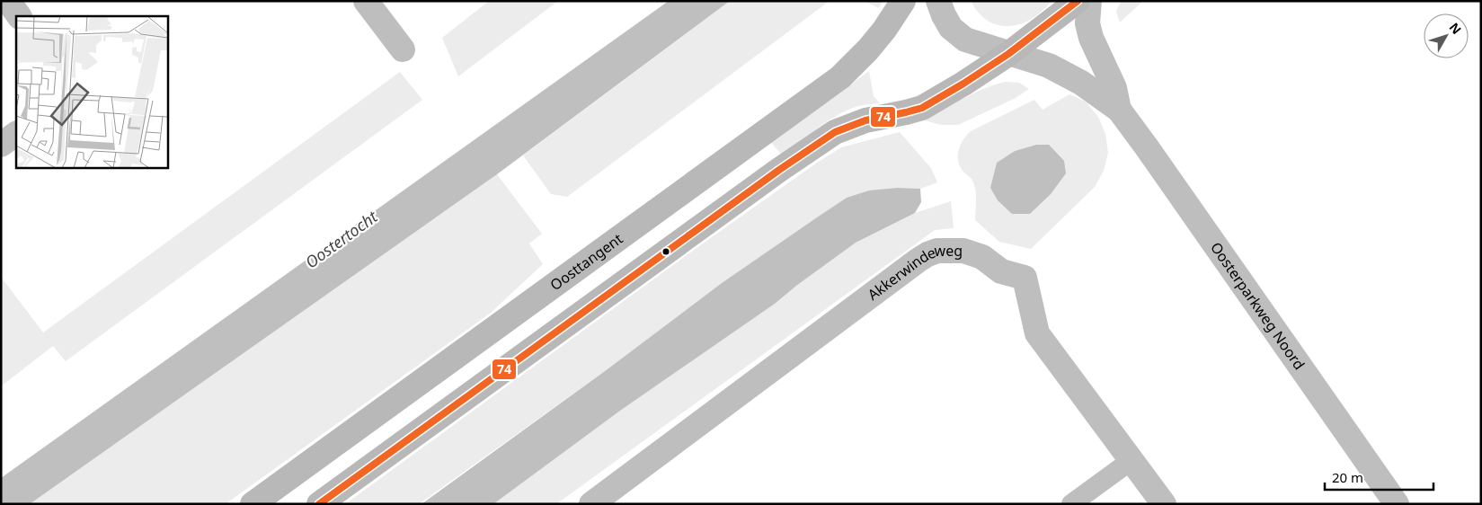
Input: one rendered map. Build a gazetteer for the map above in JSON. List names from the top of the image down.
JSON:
{
  "streets": {
    "main road": ["Oosttangent"],
    "street": ["Akkerwindeweg", "Oosterparkweg Noord"]
  },
  "water": ["Oostertocht"],
  "lines": ["transit line 74"],
  "scale_bar": "20 m",
  "north": "top right"
}
